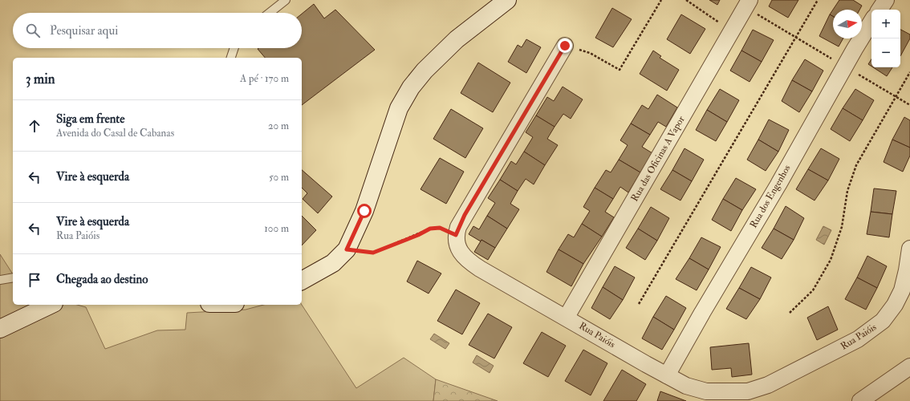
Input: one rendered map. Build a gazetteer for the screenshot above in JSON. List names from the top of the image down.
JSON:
{
  "streets": {
    "street": ["Rua das Oficinas A Vapor", "Rua dos Engenhos", "Rua Paióis"]
  },
  "crossings": [
    ["Rua das Oficinas A Vapor", "Rua Paióis"],
    ["Rua dos Engenhos", "Rua Paióis"]
  ],
  "north": "right",
  "page": {
    "map_buttons": ["+", "−"],
    "search": "Pesquisar aqui",
    "heading": ["3 min", "A pé · 170 m"],
    "list": [
      ["Siga em frente", "Avenida do Casal de Cabanas", "20 m"],
      ["Vire à esquerda", "50 m"],
      ["Vire à esquerda", "Rua Paióis", "100 m"],
      "Chegada ao destino"
    ]
  }
}
